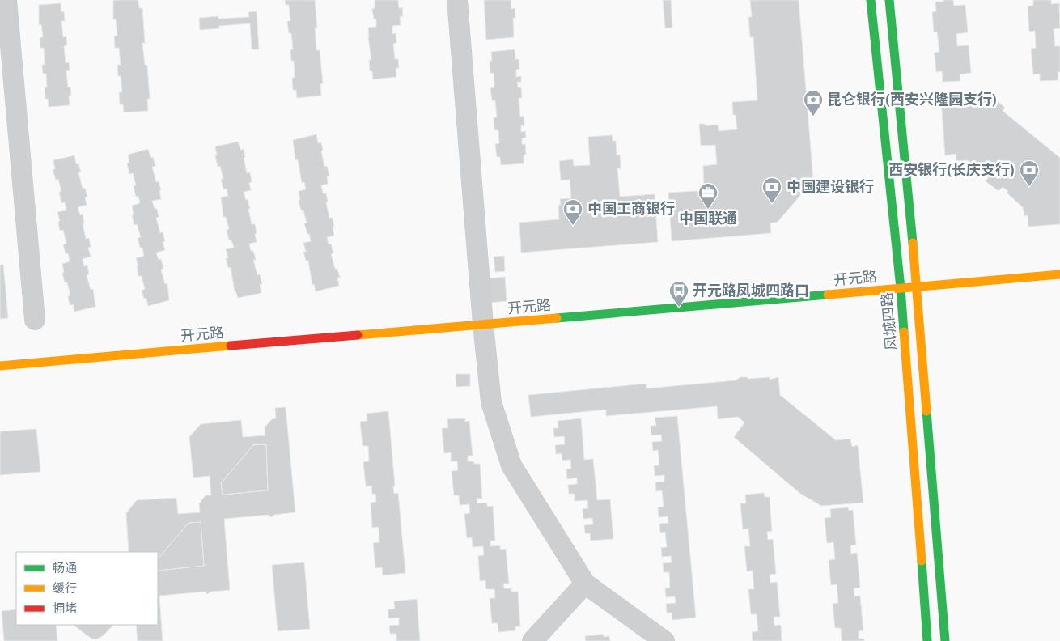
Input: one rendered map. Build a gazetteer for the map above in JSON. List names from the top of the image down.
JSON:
{
  "streets": {
    "street": ["开元路", "凤城四路"]
  },
  "crossings": [
    ["开元路", "凤城四路"]
  ],
  "places": {
    "bank": [
      "昆仑银行(西安兴隆园支行)",
      "西安银行(长庆支行)",
      "中国建设银行",
      "中国工商银行"
    ],
    "office": ["中国联通"],
    "bus stop": ["开元路凤城四路口"]
  },
  "legend": ["畅通", "缓行", "拥堵"]
}
